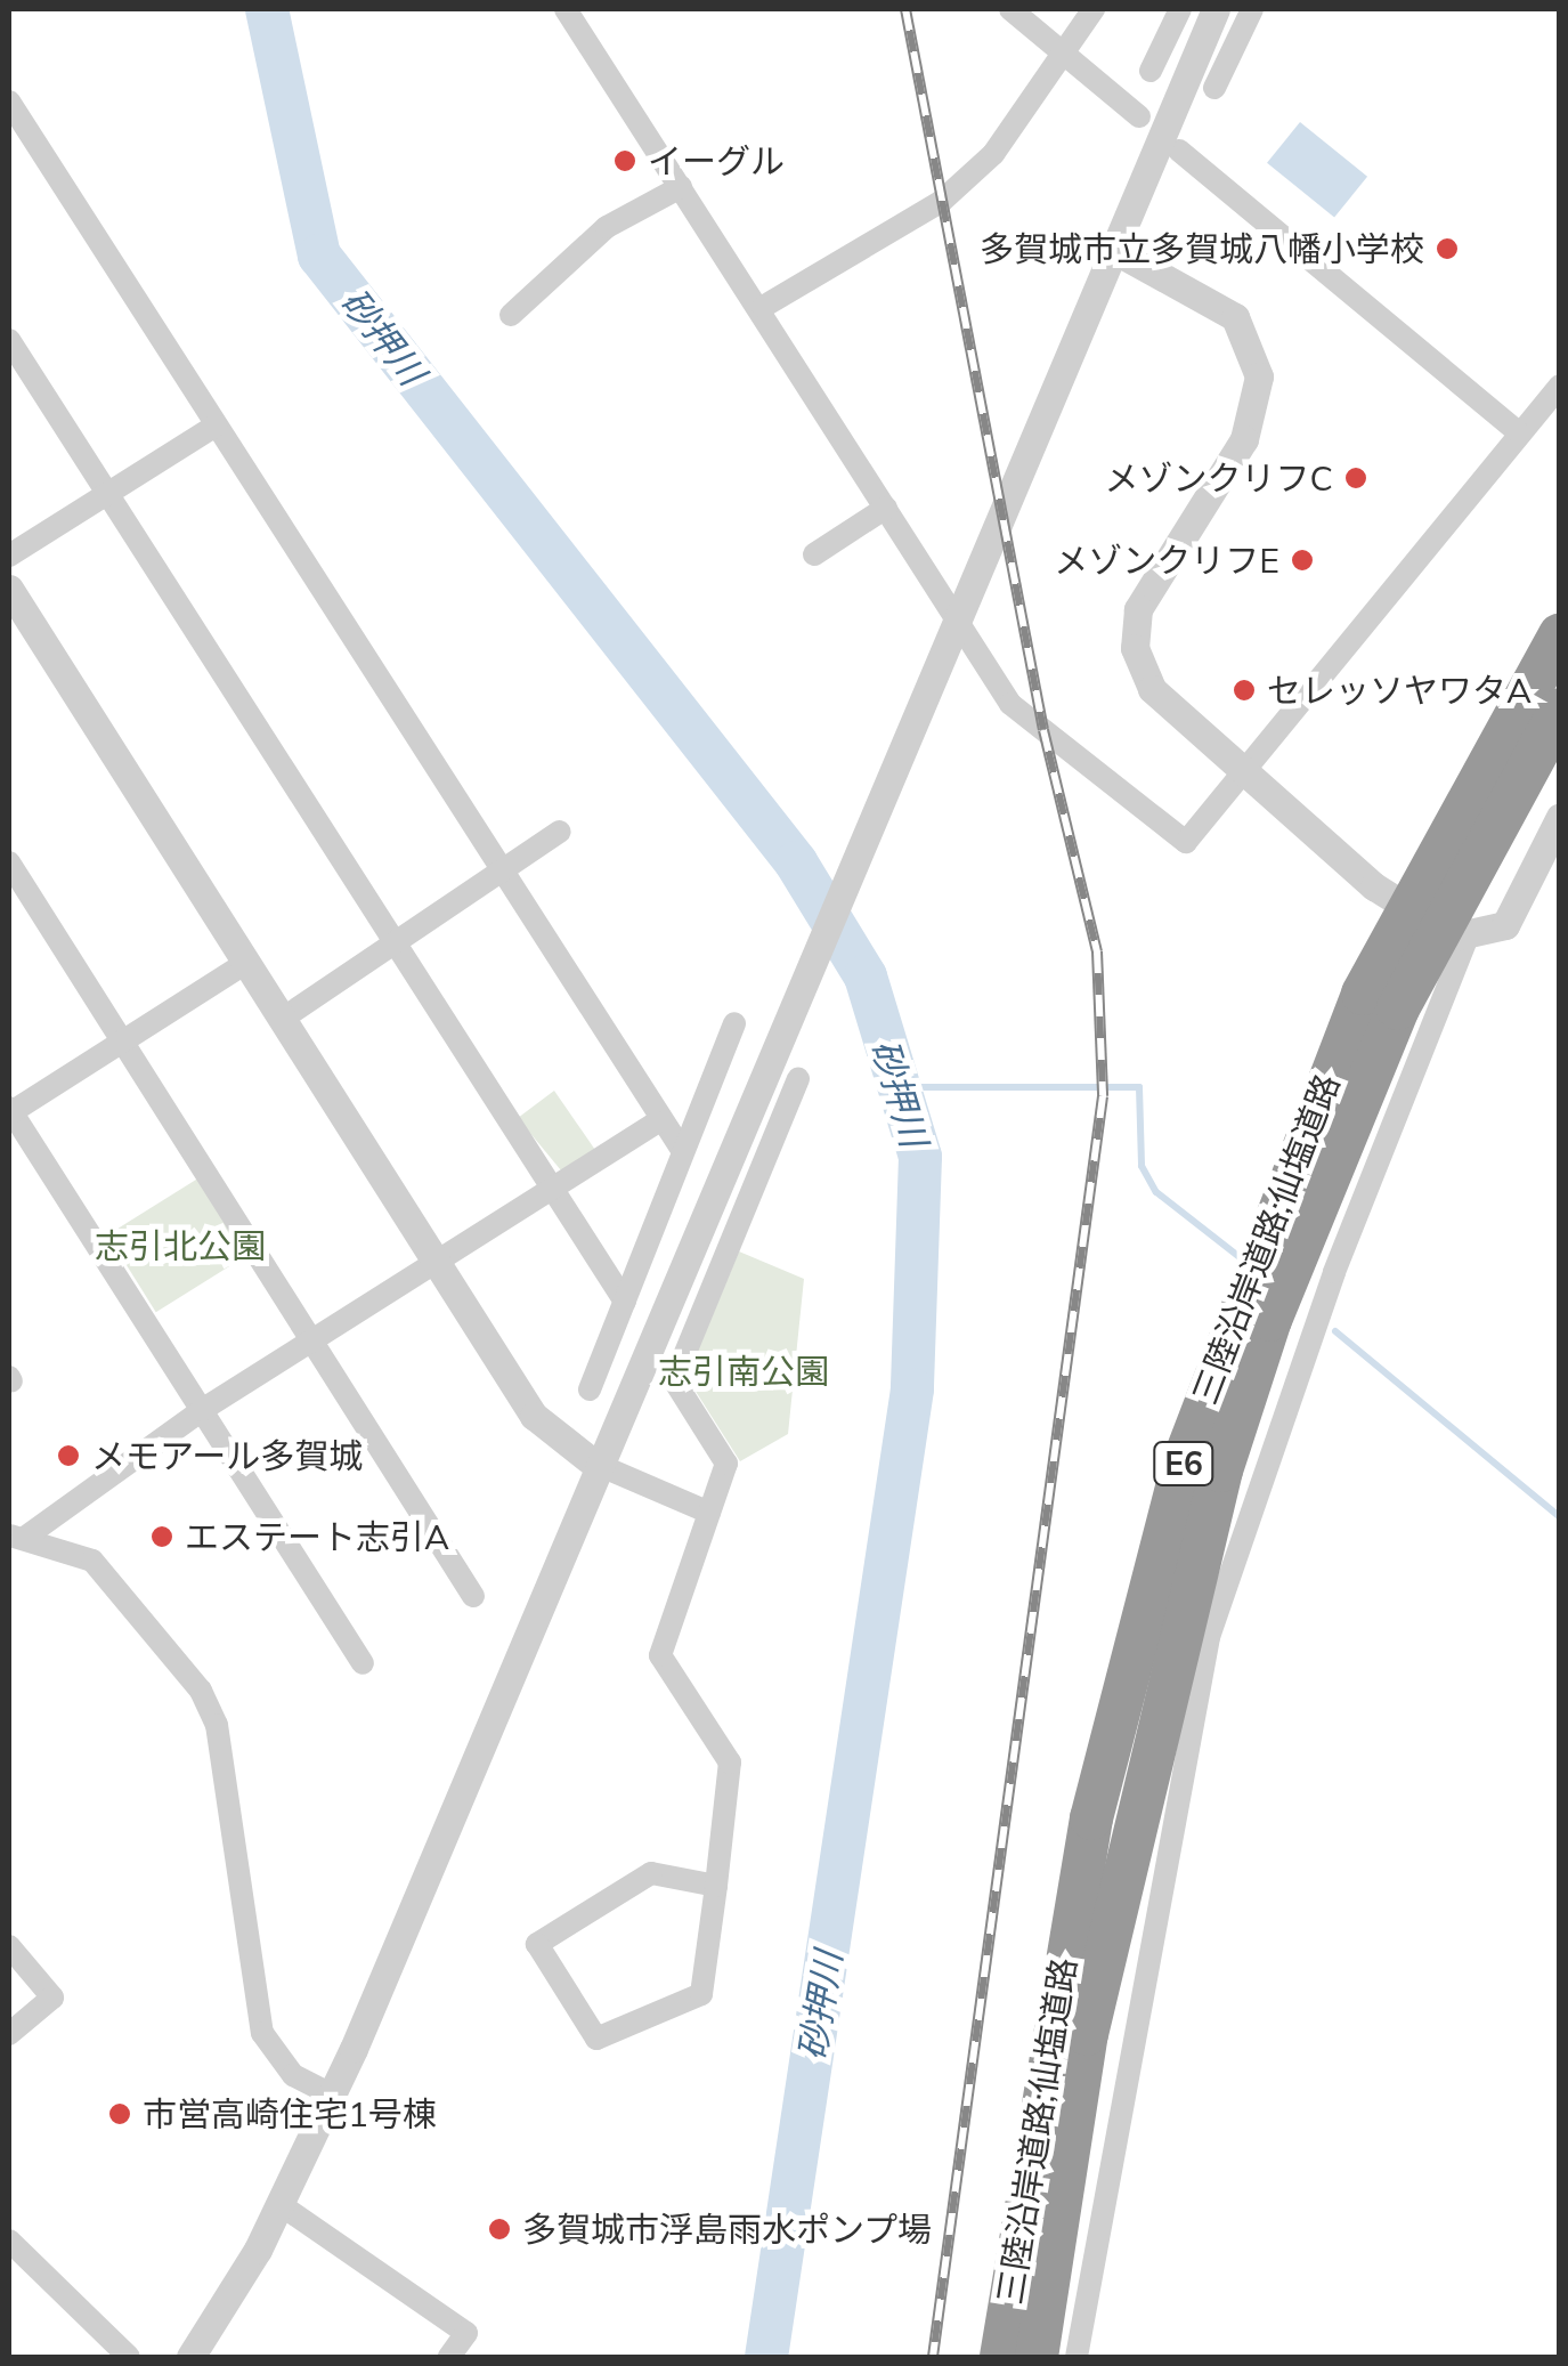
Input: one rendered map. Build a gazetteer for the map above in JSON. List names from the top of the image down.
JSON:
{
  "streets": {
    "highway": ["三陸沿岸道路;仙塩道路", "E6"]
  },
  "water": ["砂押川"],
  "parks": ["志引北公園", "志引南公園"],
  "places": [
    "イーグル",
    "多賀城市立多賀城八幡小学校",
    "メゾンクリフC",
    "メゾンクリフE",
    "セレッソヤワタA",
    "メモアール多賀城",
    "エステート志引A",
    "市営高崎住宅1号棟",
    "多賀城市浮島雨水ポンプ場"
  ]
}
